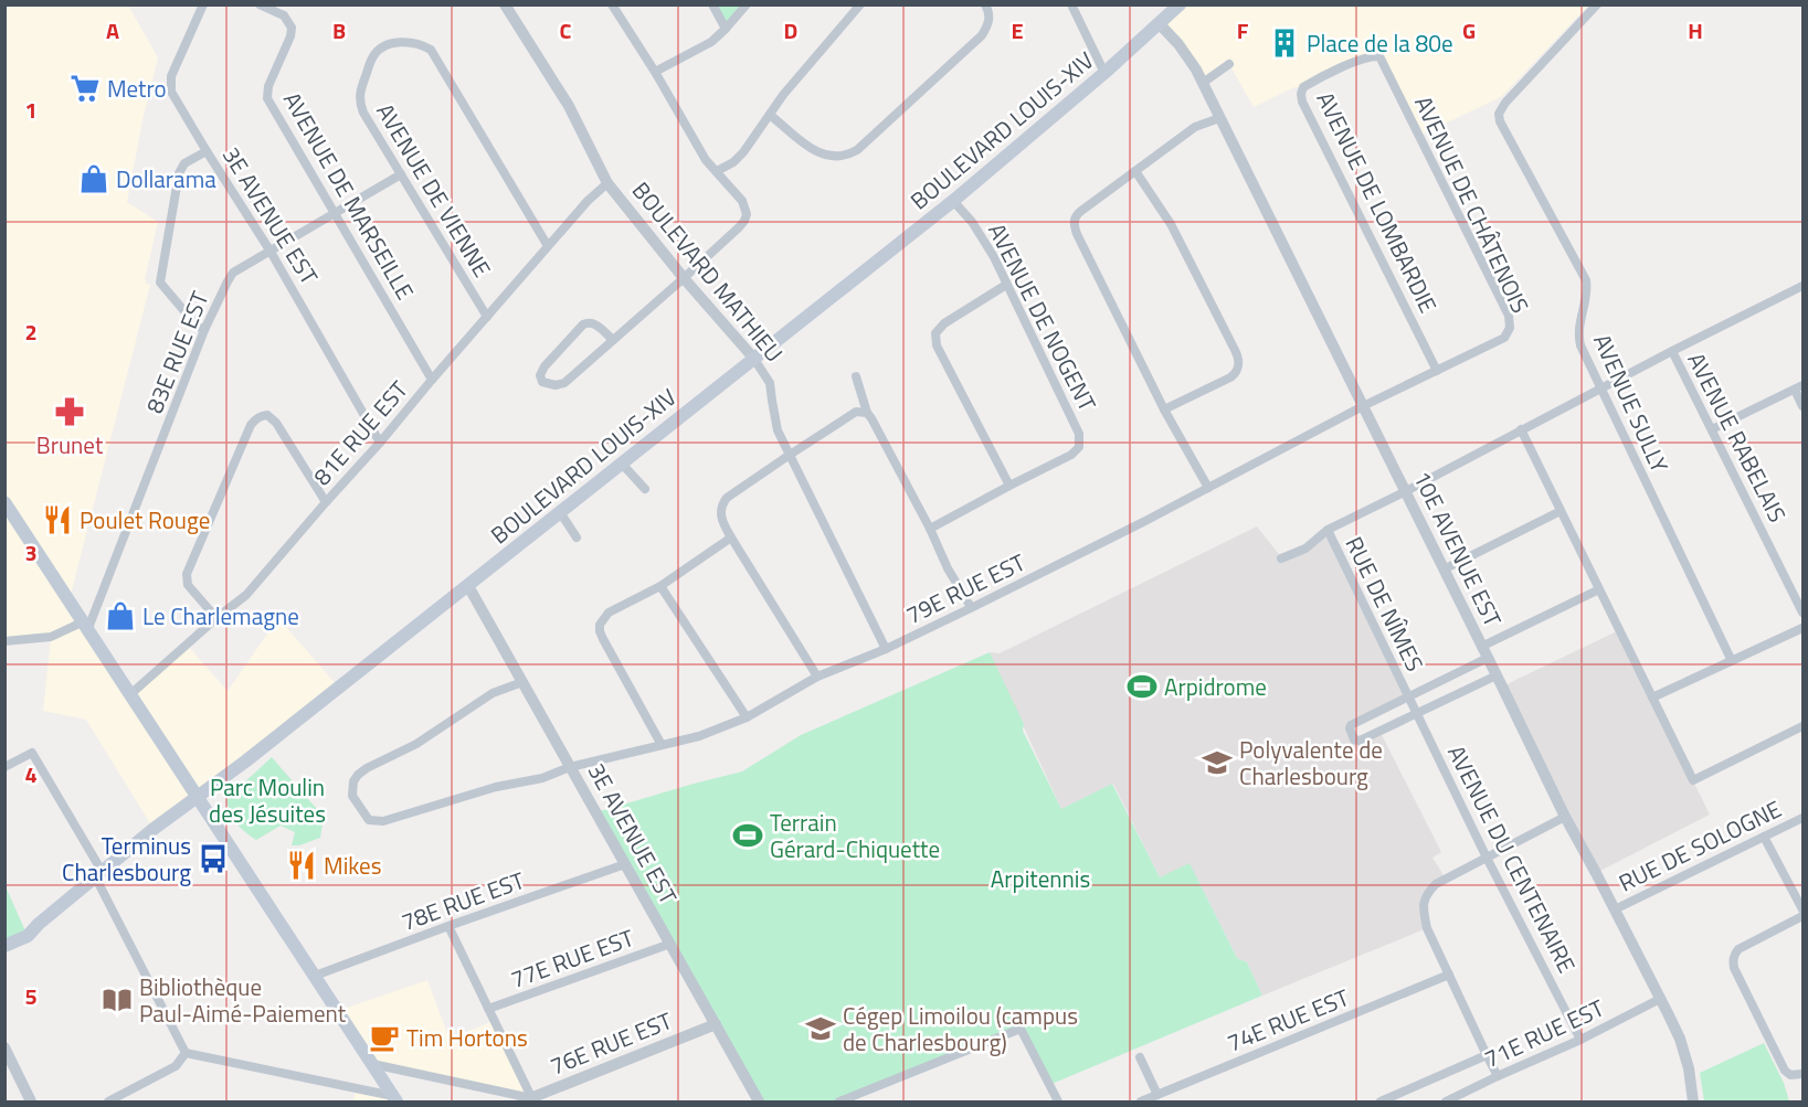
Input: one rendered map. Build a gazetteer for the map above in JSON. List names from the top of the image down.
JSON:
{
  "streets": {
    "main road": ["BOULEVARD LOUIS-XIV"],
    "street": [
      "AVENUE DE VIENNE",
      "AVENUE DE MARSEILLE",
      "AVENUE DE LOMBARDIE",
      "AVENUE DE CHÂTENOIS",
      "3E AVENUE EST",
      "BOULEVARD MATHIEU",
      "AVENUE DE NOGENT",
      "83E RUE EST",
      "AVENUE SULLY",
      "81E RUE EST",
      "AVENUE RABELAIS",
      "10E AVENUE EST",
      "79E RUE EST",
      "RUE DE NÎMES",
      "RUE DE SOLOGNE",
      "AVENUE DU CENTENAIRE",
      "78E RUE EST",
      "77E RUE EST",
      "74E RUE EST",
      "71E RUE EST",
      "76E RUE EST"
    ]
  },
  "crossings": [
    ["BOULEVARD LOUIS-XIV", "3E AVENUE EST"],
    ["BOULEVARD LOUIS-XIV", "BOULEVARD MATHIEU"],
    ["BOULEVARD LOUIS-XIV", "AVENUE DE NOGENT"],
    ["BOULEVARD LOUIS-XIV", "10E AVENUE EST"],
    ["AVENUE DE VIENNE", "83E RUE EST"],
    ["AVENUE DE VIENNE", "81E RUE EST"],
    ["AVENUE DE MARSEILLE", "83E RUE EST"],
    ["AVENUE DE MARSEILLE", "81E RUE EST"],
    ["AVENUE DE LOMBARDIE", "AVENUE DE CHÂTENOIS"],
    ["AVENUE DE CHÂTENOIS", "10E AVENUE EST"],
    ["AVENUE DE CHÂTENOIS", "79E RUE EST"],
    ["3E AVENUE EST", "83E RUE EST"],
    ["3E AVENUE EST", "81E RUE EST"],
    ["3E AVENUE EST", "79E RUE EST"],
    ["3E AVENUE EST", "78E RUE EST"],
    ["3E AVENUE EST", "77E RUE EST"],
    ["3E AVENUE EST", "76E RUE EST"],
    ["BOULEVARD MATHIEU", "81E RUE EST"],
    ["BOULEVARD MATHIEU", "79E RUE EST"],
    ["AVENUE SULLY", "RUE DE NÎMES"],
    ["AVENUE RABELAIS", "RUE DE NÎMES"],
    ["10E AVENUE EST", "79E RUE EST"],
    ["10E AVENUE EST", "RUE DE NÎMES"],
    ["10E AVENUE EST", "RUE DE SOLOGNE"],
    ["10E AVENUE EST", "71E RUE EST"],
    ["RUE DE NÎMES", "AVENUE DU CENTENAIRE"],
    ["AVENUE DU CENTENAIRE", "71E RUE EST"]
  ],
  "parks": ["Parc Moulin des Jésuites", "Arpitennis"],
  "places": {
    "building": ["Place de la 80e"],
    "supermarket": ["Metro"],
    "shop": ["Dollarama", "Le Charlemagne"],
    "pharmacy": ["Brunet"],
    "restaurant": ["Poulet Rouge", "Mikes"],
    "sports": ["Arpidrome", "Terrain Gérard-Chiquette"],
    "school or university": ["Polyvalente de Charlesbourg", "Cégep Limoilou (campus de Charlesbourg)"],
    "bus stop": ["Terminus Charlesbourg"],
    "library": ["Bibliothèque Paul-Aimé-Paiement"],
    "cafe": ["Tim Hortons"]
  },
  "grid": {
    "columns": [
      "A",
      "B",
      "C",
      "D",
      "E",
      "F",
      "G",
      "H"
    ],
    "rows": [
      "1",
      "2",
      "3",
      "4",
      "5"
    ]
  }
}
